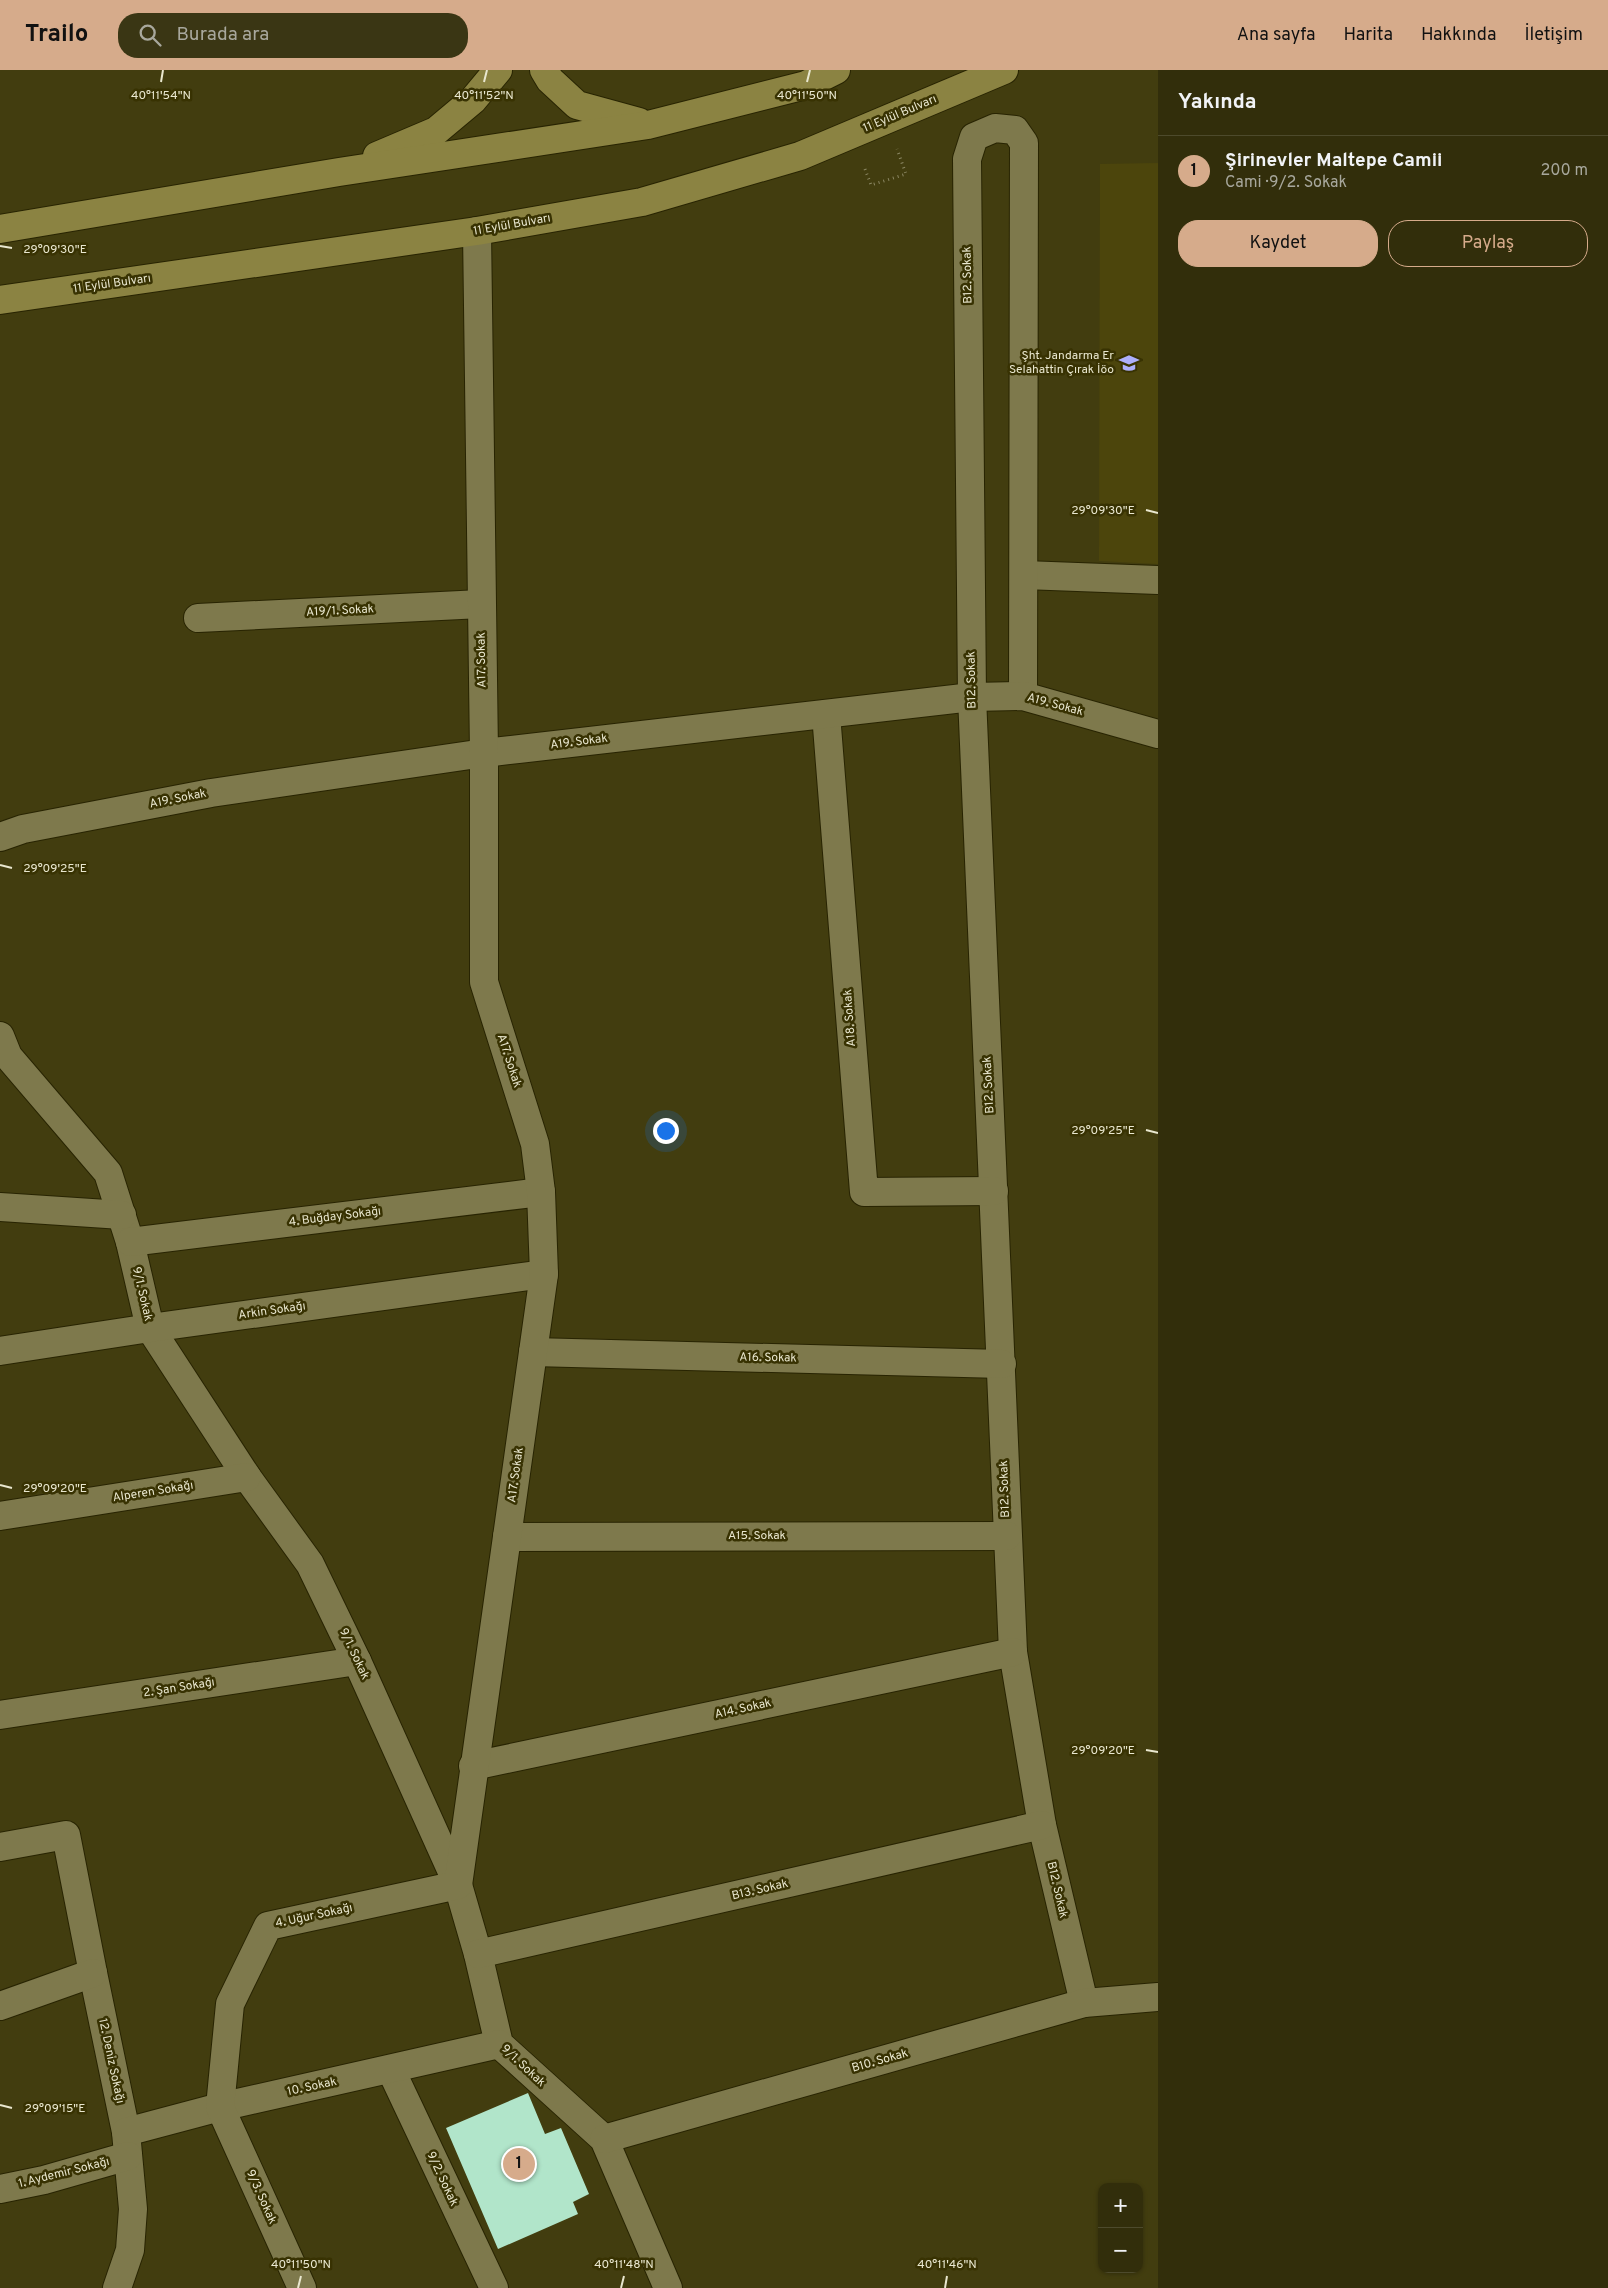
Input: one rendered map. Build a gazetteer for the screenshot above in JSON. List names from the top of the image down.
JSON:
{
  "streets": {
    "main road": ["11 Eylül Bulvarı"],
    "street": [
      "B12. Sokak",
      "A19/1. Sokak",
      "A17. Sokak",
      "A19. Sokak",
      "A18. Sokak",
      "4. Buğday Sokağı",
      "9/1. Sokak",
      "Arkin Sokağı",
      "A16. Sokak",
      "Alperen Sokağı",
      "A15. Sokak",
      "2. Şan Sokağı",
      "A14. Sokak",
      "B13. Sokak",
      "4. Uğur Sokağı",
      "12. Deniz Sokağı",
      "B10. Sokak",
      "10. Sokak",
      "1. Aydemir Sokağı",
      "9/2. Sokak",
      "9/3. Sokak"
    ]
  },
  "crossings": [
    ["11 Eylül Bulvarı", "A17. Sokak"],
    ["B12. Sokak", "A19. Sokak"],
    ["B12. Sokak", "A18. Sokak"],
    ["B12. Sokak", "A16. Sokak"],
    ["B12. Sokak", "A15. Sokak"],
    ["B12. Sokak", "A14. Sokak"],
    ["B12. Sokak", "B13. Sokak"],
    ["B12. Sokak", "B10. Sokak"],
    ["A19/1. Sokak", "A17. Sokak"],
    ["A17. Sokak", "A19. Sokak"],
    ["A17. Sokak", "4. Buğday Sokağı"],
    ["A17. Sokak", "9/1. Sokak"],
    ["A17. Sokak", "Arkin Sokağı"],
    ["A17. Sokak", "A16. Sokak"],
    ["A17. Sokak", "A15. Sokak"],
    ["A17. Sokak", "A14. Sokak"],
    ["A17. Sokak", "4. Uğur Sokağı"],
    ["A19. Sokak", "A18. Sokak"],
    ["4. Buğday Sokağı", "9/1. Sokak"],
    ["9/1. Sokak", "Arkin Sokağı"],
    ["9/1. Sokak", "Alperen Sokağı"],
    ["9/1. Sokak", "2. Şan Sokağı"],
    ["9/1. Sokak", "B13. Sokak"],
    ["9/1. Sokak", "4. Uğur Sokağı"],
    ["9/1. Sokak", "B10. Sokak"],
    ["9/1. Sokak", "10. Sokak"],
    ["4. Uğur Sokağı", "10. Sokak"],
    ["4. Uğur Sokağı", "9/3. Sokak"],
    ["12. Deniz Sokağı", "10. Sokak"],
    ["12. Deniz Sokağı", "1. Aydemir Sokağı"],
    ["10. Sokak", "1. Aydemir Sokağı"],
    ["10. Sokak", "9/2. Sokak"],
    ["10. Sokak", "9/3. Sokak"]
  ],
  "places": {
    "school or university": ["Şht. Jandarma Er Selahattin Çırak İöo"]
  },
  "page": {
    "header": "Trailo",
    "search": "Burada ara",
    "nav": [
      "Ana sayfa",
      "Harita",
      "Hakkında",
      "İletişim"
    ],
    "heading": "Yakında",
    "list": [
      {
        "mark": "1",
        "name": "Şirinevler Maltepe Camii",
        "note": "Cami · 9/2. Sokak",
        "value": "200 m"
      }
    ],
    "buttons": ["Kaydet", "Paylaş"],
    "pins": "1",
    "map_buttons": ["+", "−"]
  },
  "coordinates": [
    "40°11'54\"N",
    "40°11'52\"N",
    "40°11'50\"N",
    "29°09'30\"E",
    "29°09'25\"E",
    "29°09'20\"E",
    "29°09'15\"E",
    "40°11'48\"N",
    "40°11'46\"N"
  ]
}
